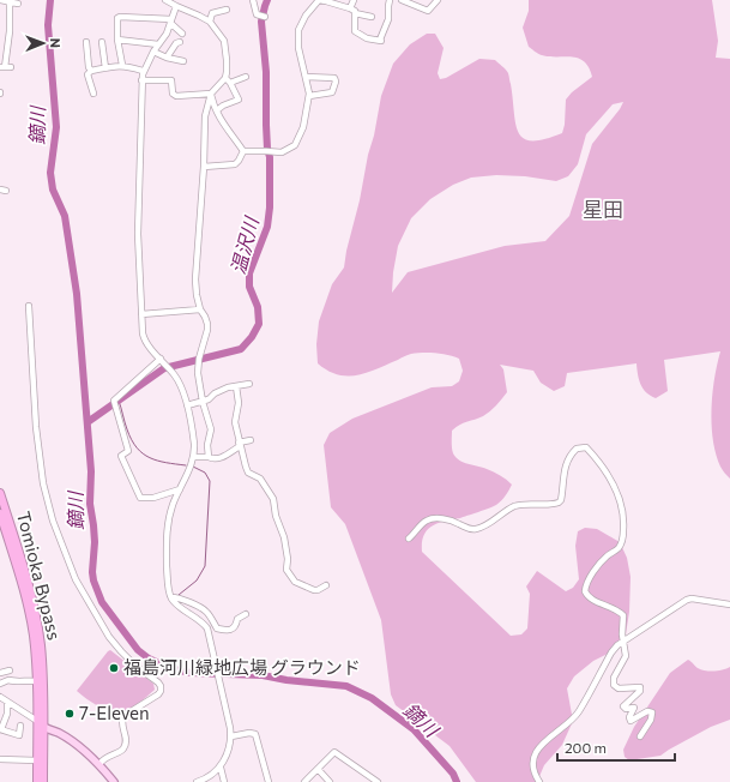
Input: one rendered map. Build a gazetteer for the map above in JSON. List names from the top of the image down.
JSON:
{
  "streets": {
    "highway": ["Tomioka Bypass"]
  },
  "districts": ["星田"],
  "water": ["鏑川", "温沢川"],
  "places": ["福島河川緑地広場 グラウンド", "7-Eleven"],
  "scale_bar": "200 m",
  "north": "right"
}
